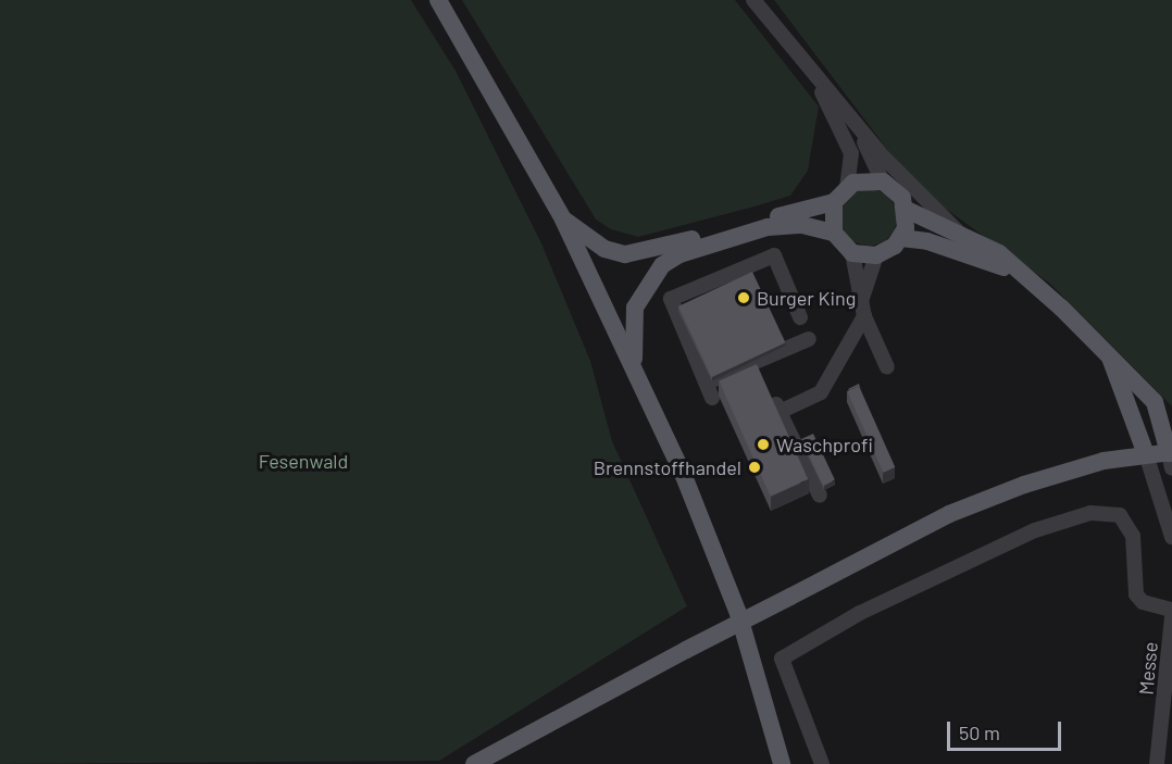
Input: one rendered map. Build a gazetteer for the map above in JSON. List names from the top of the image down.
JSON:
{
  "streets": {
    "street": ["Messe"]
  },
  "parks": ["Fesenwald"],
  "places": ["Burger King", "Waschprofi", "Brennstoffhandel"],
  "scale_bar": "50 m"
}
